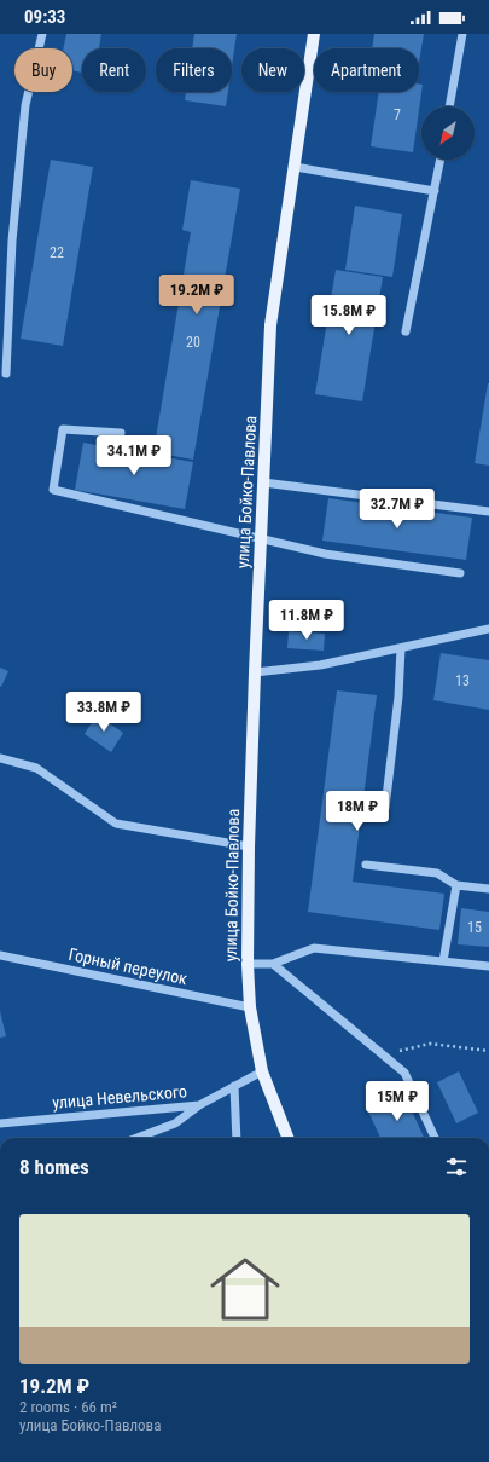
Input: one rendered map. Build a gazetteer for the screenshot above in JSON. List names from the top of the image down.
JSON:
{
  "streets": {
    "main road": ["улица Бойко-Павлова"],
    "street": ["Горный переулок", "улица Невельского"]
  },
  "crossings": [
    ["улица Бойко-Павлова", "Горный переулок"],
    ["улица Бойко-Павлова", "улица Невельского"]
  ],
  "house_numbers": [
    "7",
    "22",
    "20",
    "13",
    "15"
  ],
  "north": "bottom left",
  "page": {
    "status": "09:33",
    "chip": [
      "Buy",
      "Rent",
      "Filters",
      "New",
      "Apartment"
    ],
    "price": [
      "19.2M ₽",
      "15.8M ₽",
      "34.1M ₽",
      "32.7M ₽",
      "11.8M ₽",
      "33.8M ₽",
      "18M ₽",
      "15M ₽"
    ],
    "heading": "8 homes",
    "list": [
      {
        "name": "19.2M ₽",
        "note": "2 rooms · 66 m² · улица Бойко-Павлова"
      }
    ]
  }
}
